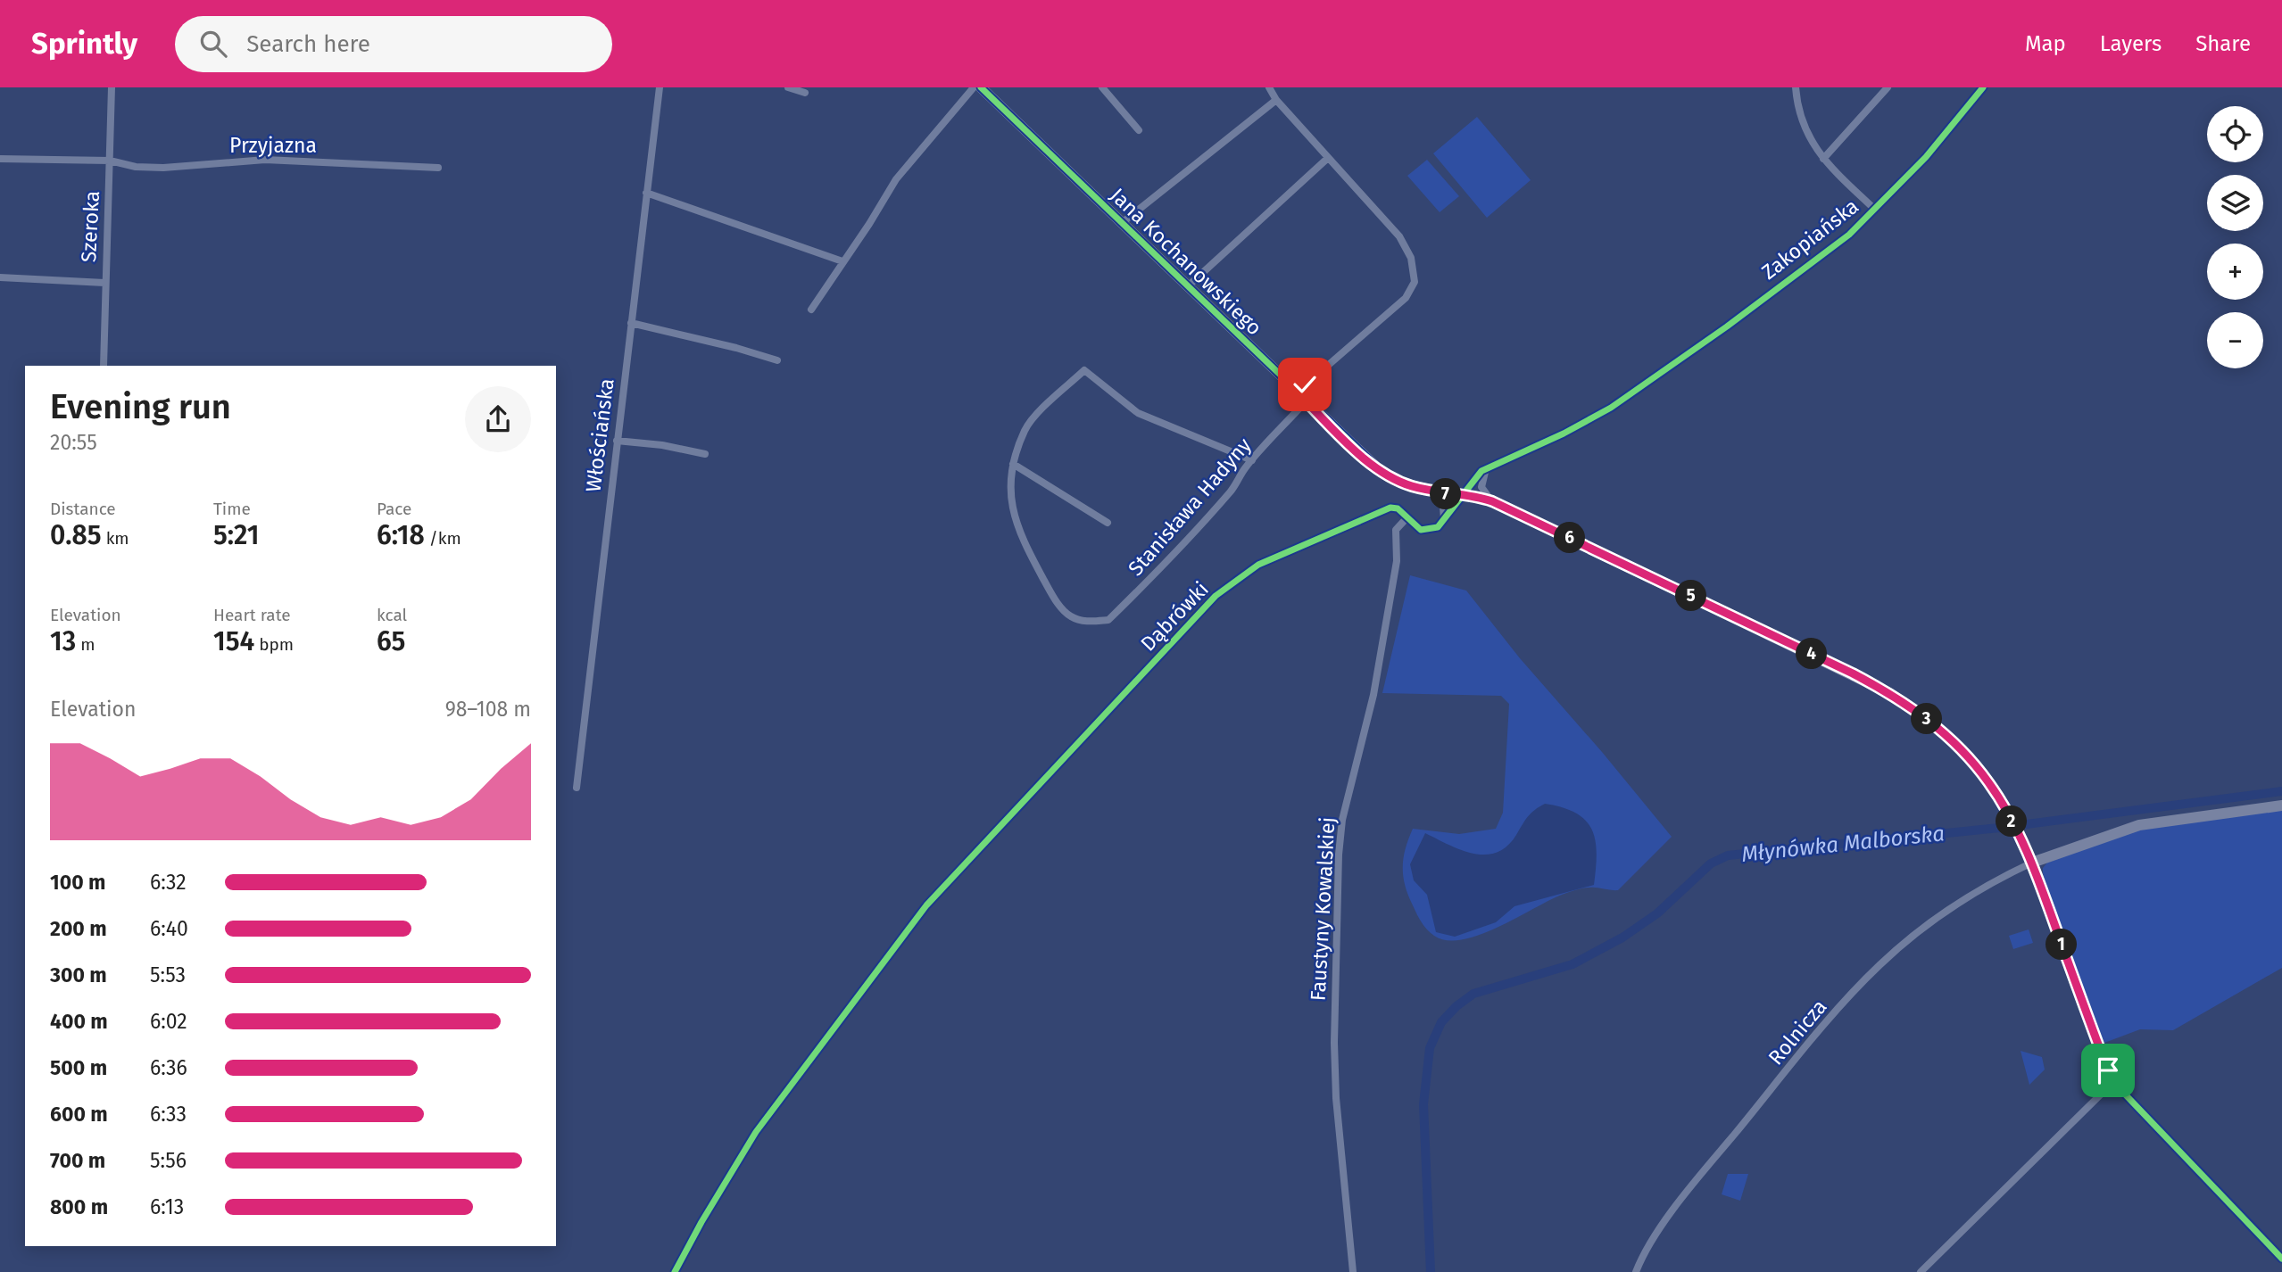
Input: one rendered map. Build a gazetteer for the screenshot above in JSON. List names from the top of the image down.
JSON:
{
  "streets": {
    "street": [
      "Przyjazna",
      "Szeroka",
      "Zakopiańska",
      "Jana Kochanowskiego",
      "Włościańska",
      "Stanisława Hadyny",
      "Dąbrówki",
      "Faustyny Kowalskiej",
      "Rolnicza"
    ]
  },
  "crossings": [
    ["Przyjazna", "Szeroka"],
    ["Jana Kochanowskiego", "Stanisława Hadyny"],
    ["Jana Kochanowskiego", "Rolnicza"],
    ["Dąbrówki", "Faustyny Kowalskiej"]
  ],
  "water": ["Młynówka Malborska"],
  "page": {
    "header": "Sprintly",
    "search": "Search here",
    "nav": ["Map", "Layers", "Share"],
    "map_buttons": ["+", "−"],
    "heading": ["Evening run", "20:55"],
    "stats": [
      ["Distance", "0.85 km"],
      ["Time", "5:21"],
      ["Pace", "6:18 /km"],
      ["Elevation", "13 m"],
      ["Heart rate", "154 bpm"],
      ["kcal", "65"]
    ],
    "pins": [
      "7",
      "6",
      "5",
      "4",
      "3",
      "2",
      "1"
    ],
    "chart": ["Elevation", "98–108 m"],
    "list": [
      {
        "name": "100 m",
        "note": "6:32"
      },
      {
        "name": "200 m",
        "note": "6:40"
      },
      {
        "name": "300 m",
        "note": "5:53"
      },
      {
        "name": "400 m",
        "note": "6:02"
      },
      {
        "name": "500 m",
        "note": "6:36"
      },
      {
        "name": "600 m",
        "note": "6:33"
      },
      {
        "name": "700 m",
        "note": "5:56"
      },
      {
        "name": "800 m",
        "note": "6:13"
      }
    ]
  }
}
